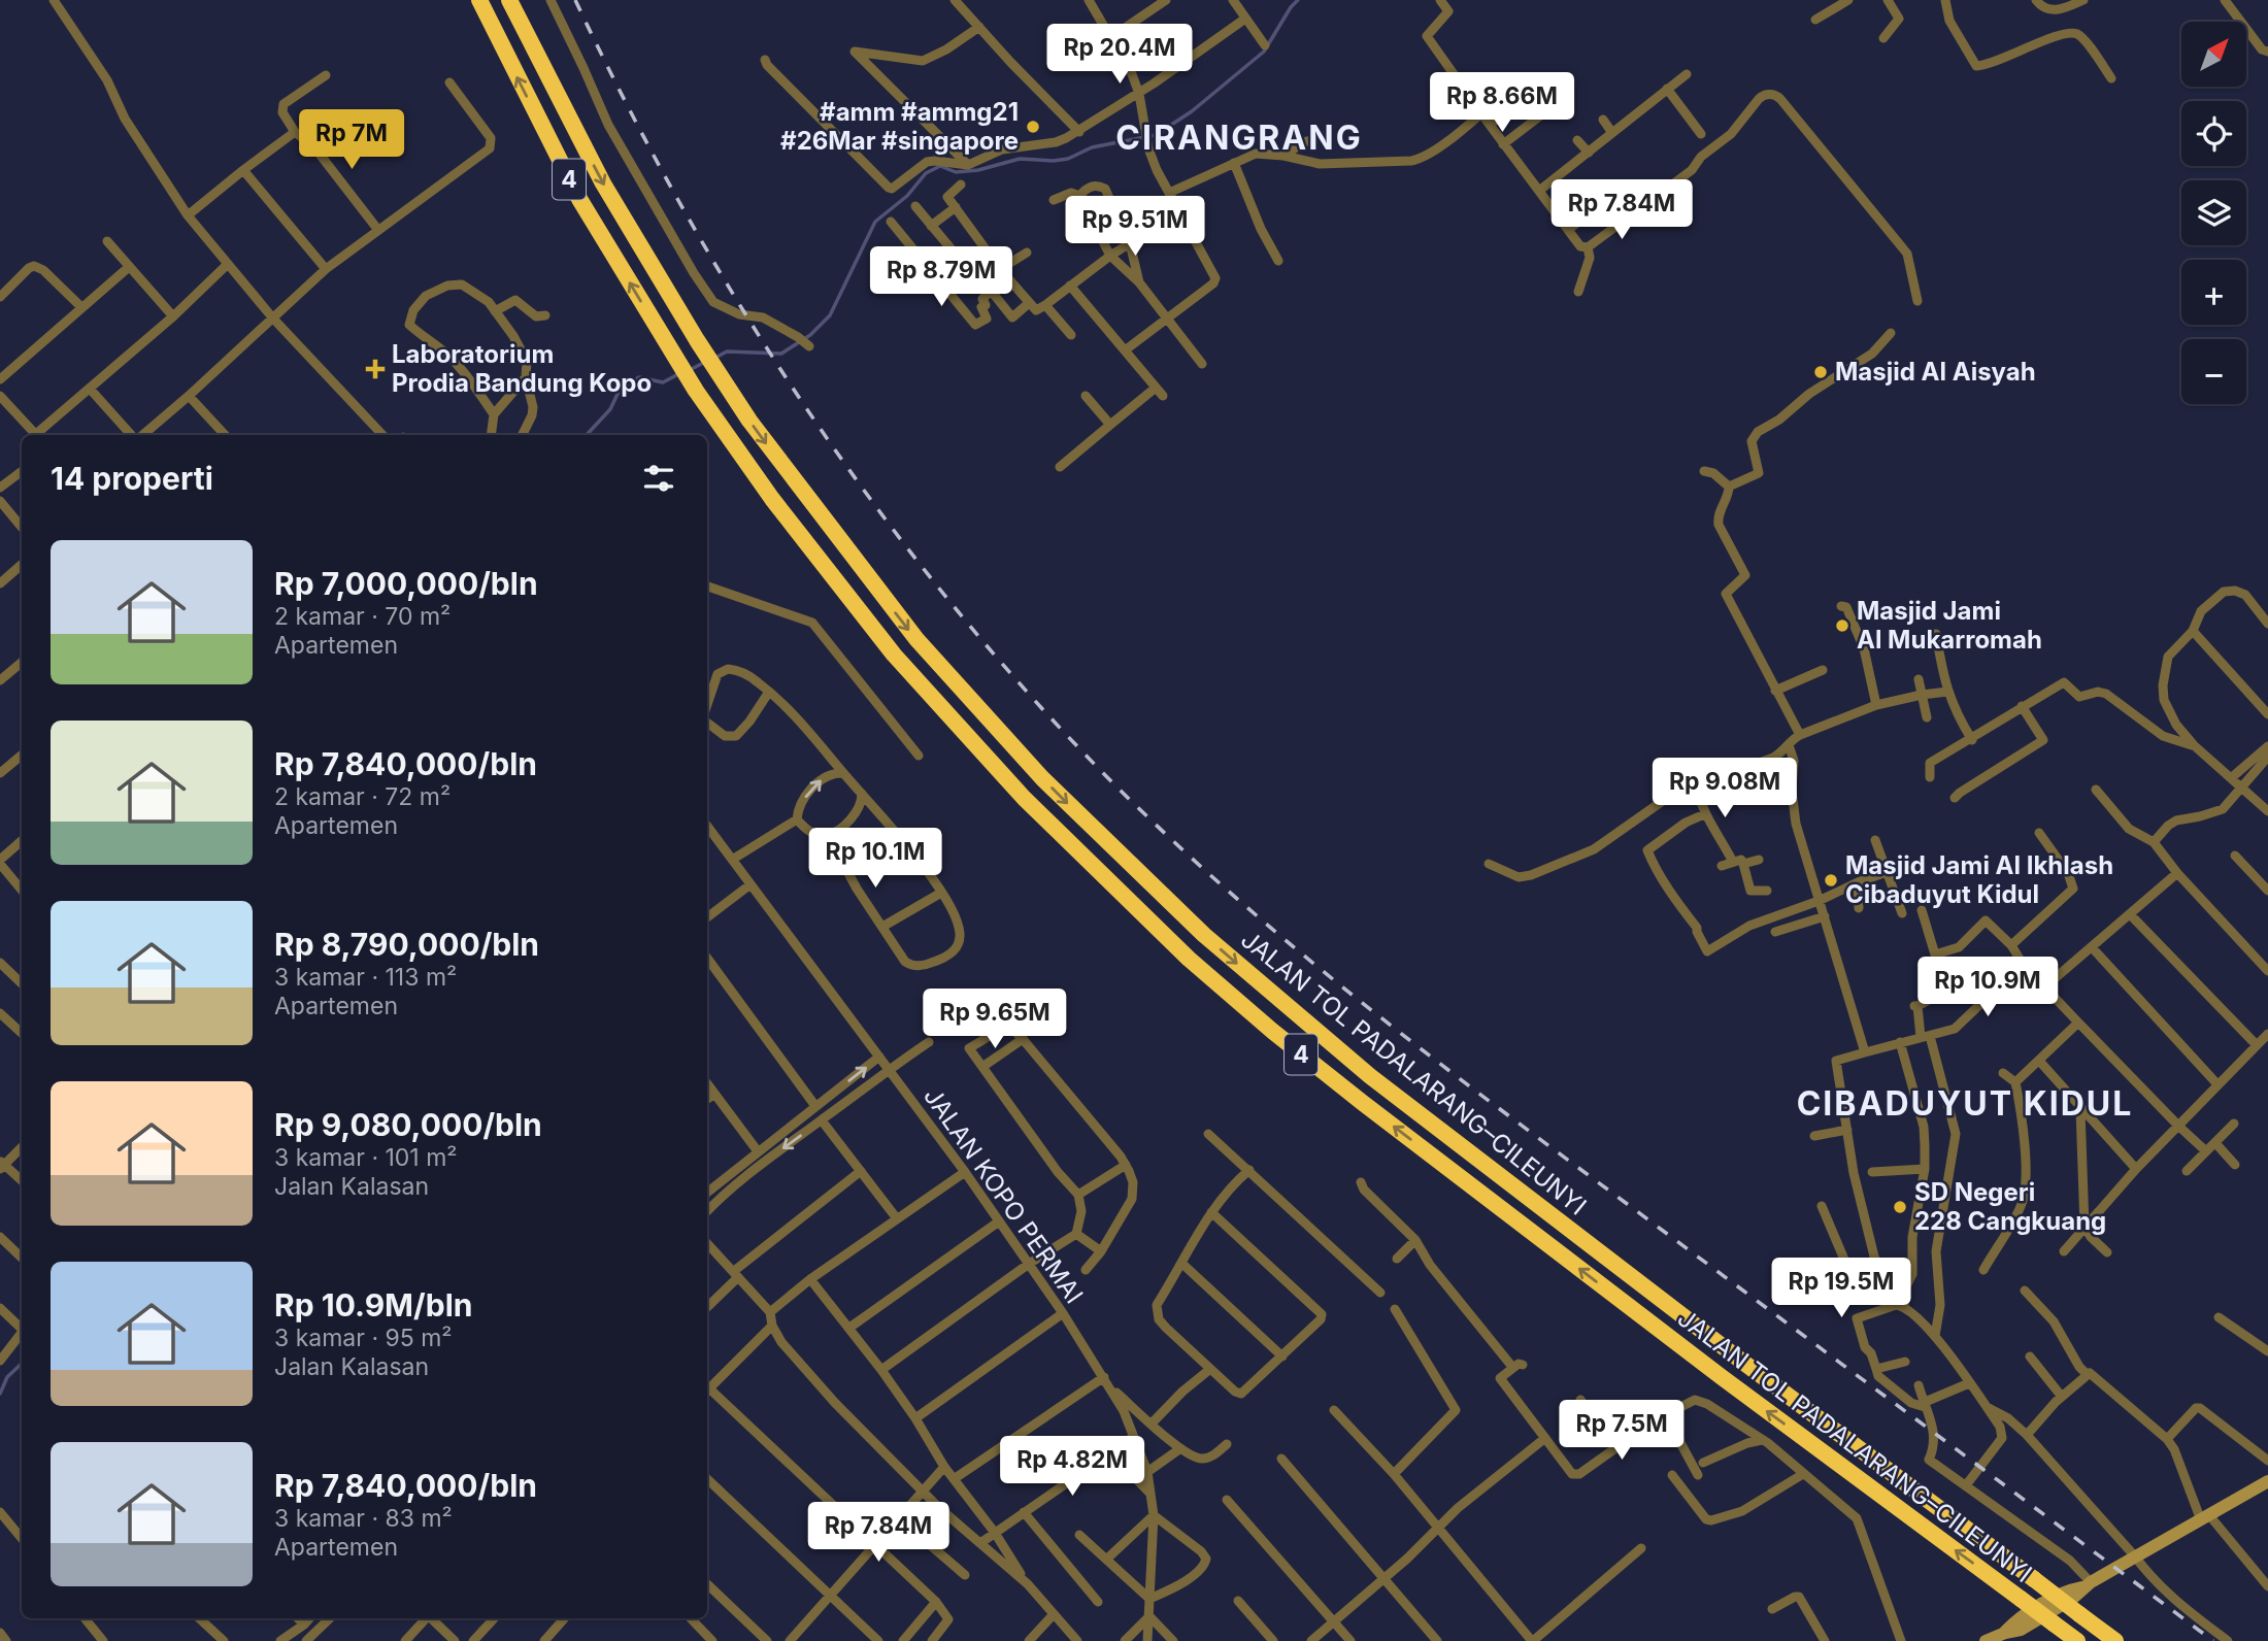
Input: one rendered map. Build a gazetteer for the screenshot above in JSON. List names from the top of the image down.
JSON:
{
  "streets": {
    "highway": ["4", "JALAN TOL PADALARANG–CILEUNYI"],
    "street": ["JALAN KOPO PERMAI"]
  },
  "districts": ["CIRANGRANG", "CIBADUYUT KIDUL"],
  "places": {
    "other": [
      "#amm #ammg21 #26Mar #singapore",
      "Masjid Al Aisyah",
      "Masjid Jami Al Mukarromah",
      "Masjid Jami Al Ikhlash Cibaduyut Kidul",
      "SD Negeri 228 Cangkuang"
    ],
    "health": ["Laboratorium Prodia Bandung Kopo"]
  },
  "north": "top right",
  "page": {
    "map_buttons": ["+", "−"],
    "price": [
      "Rp 20.4M",
      "Rp 8.66M",
      "Rp 7M",
      "Rp 7.84M",
      "Rp 9.51M",
      "Rp 8.79M",
      "Rp 9.08M",
      "Rp 10.1M",
      "Rp 10.9M",
      "Rp 9.65M",
      "Rp 19.5M",
      "Rp 7.5M",
      "Rp 4.82M",
      "Rp 7.84M"
    ],
    "heading": "14 properti",
    "list": [
      {
        "name": "Rp 7,000,000/bln",
        "note": "2 kamar · 70 m² · Apartemen"
      },
      {
        "name": "Rp 7,840,000/bln",
        "note": "2 kamar · 72 m² · Apartemen"
      },
      {
        "name": "Rp 8,790,000/bln",
        "note": "3 kamar · 113 m² · Apartemen"
      },
      {
        "name": "Rp 9,080,000/bln",
        "note": "3 kamar · 101 m² · Jalan Kalasan"
      },
      {
        "name": "Rp 10.9M/bln",
        "note": "3 kamar · 95 m² · Jalan Kalasan"
      },
      {
        "name": "Rp 7,840,000/bln",
        "note": "3 kamar · 83 m² · Apartemen"
      }
    ]
  }
}
